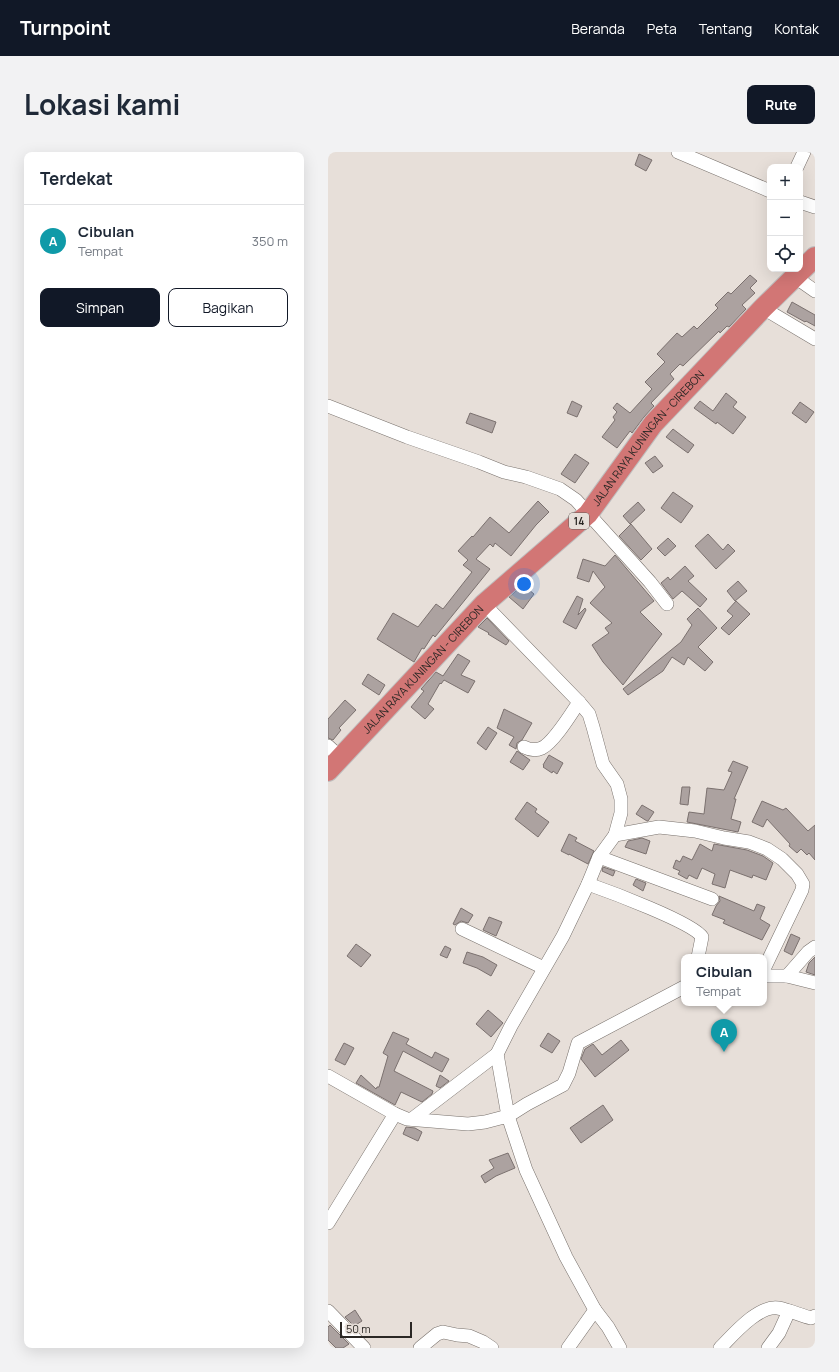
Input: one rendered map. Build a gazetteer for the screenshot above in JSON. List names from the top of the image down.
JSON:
{
  "streets": {
    "highway": ["JALAN RAYA KUNINGAN - CIREBON", "14"]
  },
  "scale_bar": "50 m",
  "page": {
    "header": "Turnpoint",
    "nav": [
      "Beranda",
      "Peta",
      "Tentang",
      "Kontak"
    ],
    "title": "Lokasi kami",
    "buttons": [
      "Rute",
      ["Simpan", "Bagikan"]
    ],
    "heading": "Terdekat",
    "map_buttons": ["+", "−"],
    "list": [
      {
        "mark": "A",
        "name": "Cibulan",
        "note": "Tempat",
        "value": "350 m"
      }
    ],
    "popup": ["Cibulan", "Tempat"],
    "pins": "A",
    "scale": "50 m"
  }
}
